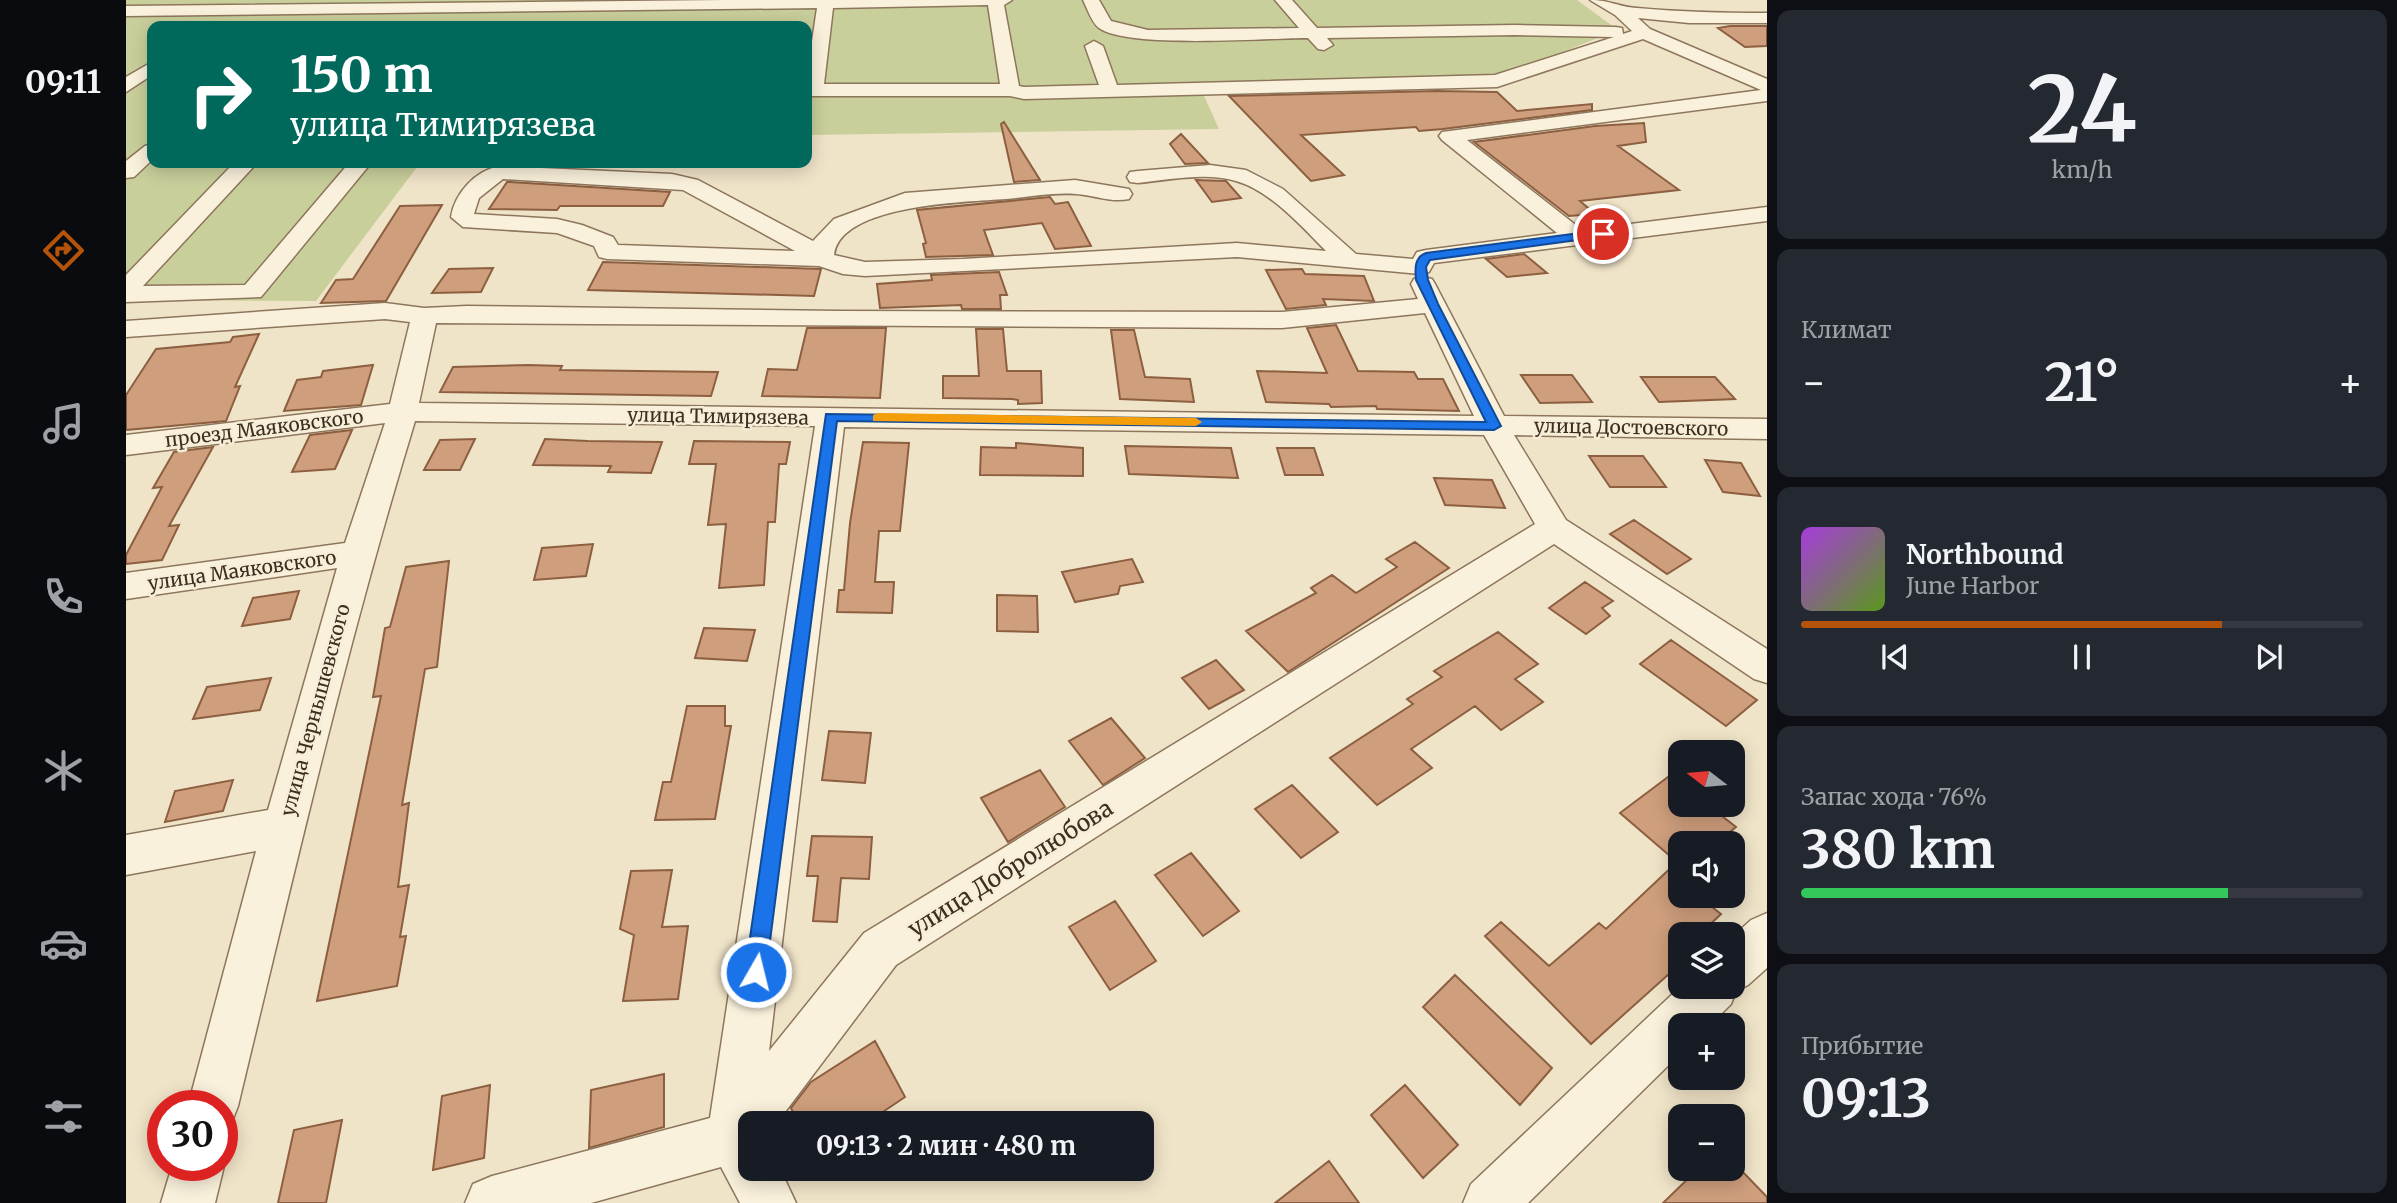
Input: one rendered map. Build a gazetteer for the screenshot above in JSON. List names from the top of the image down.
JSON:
{
  "streets": {
    "street": [
      "улица Тимирязева",
      "улица Достоевского",
      "проезд Маяковского",
      "улица Маяковского",
      "улица Чернышевского",
      "улица Добролюбова"
    ]
  },
  "crossings": [
    ["улица Тимирязева", "улица Достоевского"],
    ["улица Тимирязева", "проезд Маяковского"],
    ["улица Тимирязева", "улица Чернышевского"],
    ["проезд Маяковского", "улица Чернышевского"],
    ["улица Маяковского", "улица Чернышевского"]
  ],
  "north": "left",
  "page": {
    "tabs": "09:11",
    "tile": [
      ["24", "km/h"],
      "Климат",
      ["Запас хода · 76%", "380 km"],
      ["Прибытие", "09:13"]
    ],
    "turn": ["150 m", "улица Тимирязева"],
    "heat": ["−", "21°", "+"],
    "song": ["Northbound", "June Harbor"],
    "map_buttons": ["+", "−"],
    "limit": "30",
    "trip": "09:13 · 2 мин · 480 m"
  }
}
